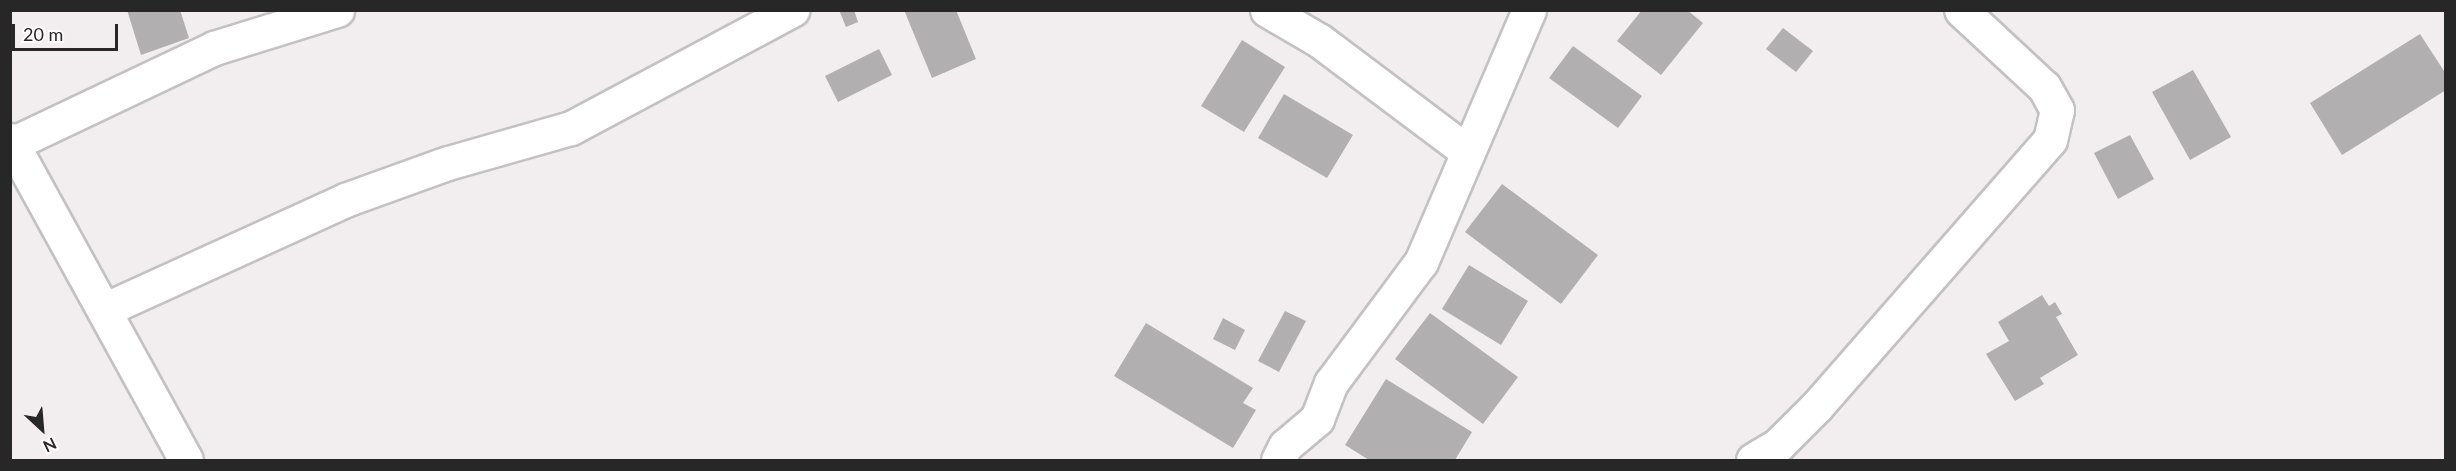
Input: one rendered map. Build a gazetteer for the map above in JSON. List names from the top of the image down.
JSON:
{
  "scale_bar": "20 m",
  "north": "bottom right"
}
